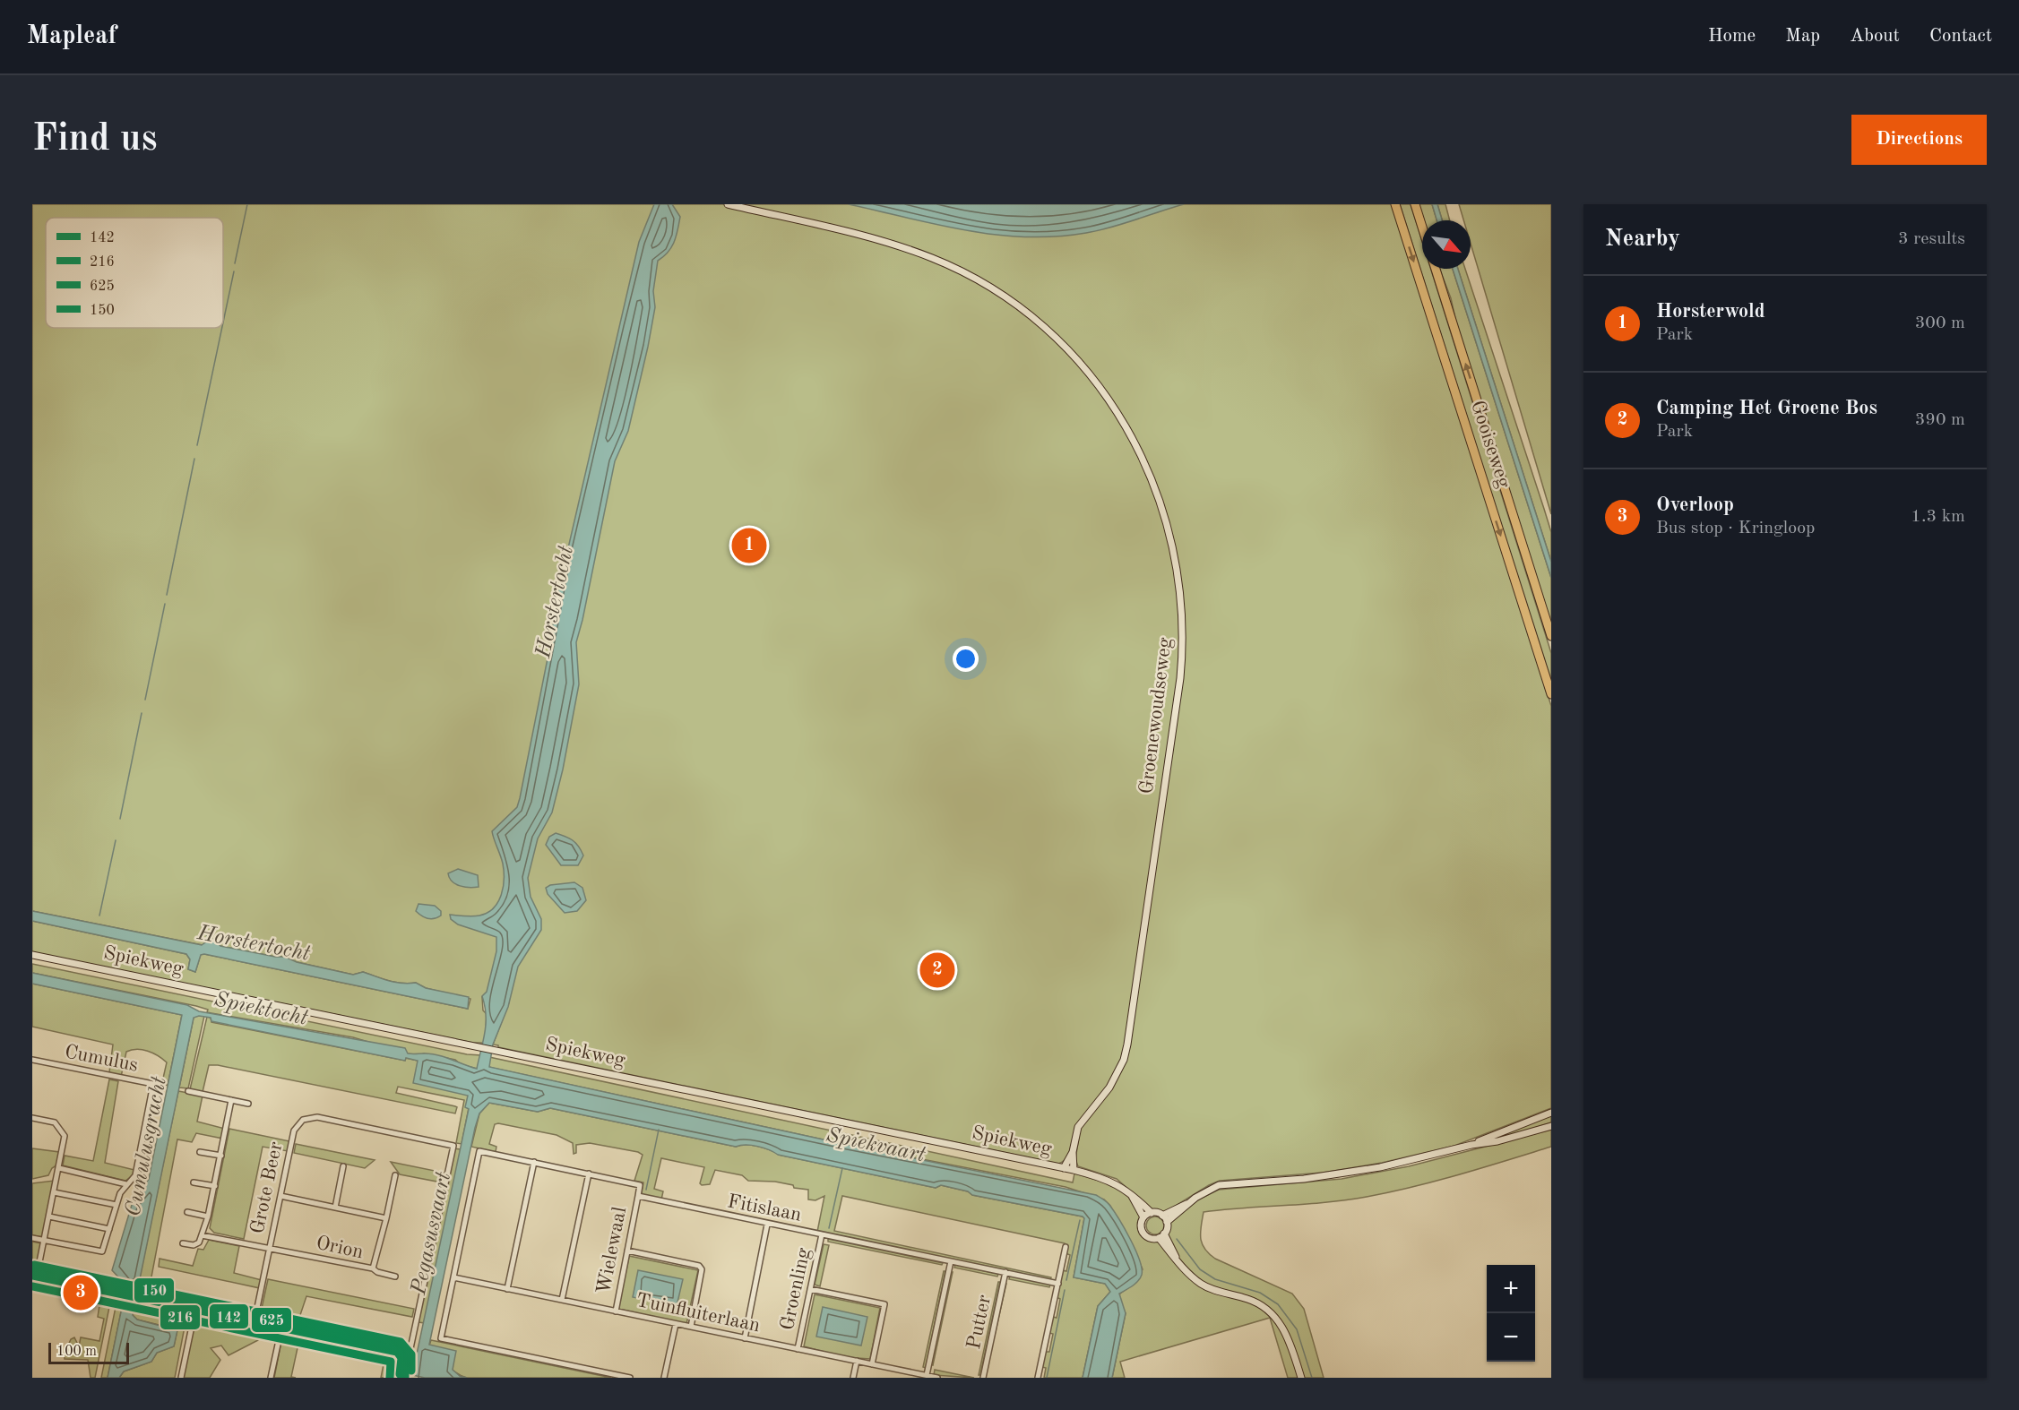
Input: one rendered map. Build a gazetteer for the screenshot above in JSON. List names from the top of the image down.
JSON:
{
  "streets": {
    "highway": ["Gooiseweg"],
    "main road": ["Groenewoudseweg", "Spiekweg"],
    "street": [
      "Cumulus",
      "Grote Beer",
      "Fitislaan",
      "Orion",
      "Wielewaal",
      "Groenling",
      "Tuinfluiterlaan",
      "Putter"
    ]
  },
  "crossings": [
    ["Groenewoudseweg", "Spiekweg"],
    ["Grote Beer", "Orion"],
    ["Fitislaan", "Wielewaal"],
    ["Fitislaan", "Groenling"],
    ["Fitislaan", "Putter"],
    ["Wielewaal", "Tuinfluiterlaan"],
    ["Groenling", "Tuinfluiterlaan"]
  ],
  "water": [
    "Horstertocht",
    "Spiektocht",
    "Spiekvaart",
    "Cumulusgracht",
    "Pegasusvaart"
  ],
  "lines": [
    "transit line 150",
    "transit line 625",
    "transit line 142",
    "transit line 216"
  ],
  "legend": [
    "142",
    "216",
    "625",
    "150"
  ],
  "scale_bar": "100 m",
  "north": "bottom right",
  "page": {
    "header": "Mapleaf",
    "nav": [
      "Home",
      "Map",
      "About",
      "Contact"
    ],
    "buttons": "Directions",
    "title": "Find us",
    "heading": ["Nearby", "3 results"],
    "list": [
      {
        "mark": "1",
        "name": "Horsterwold",
        "note": "Park",
        "value": "300 m"
      },
      {
        "mark": "2",
        "name": "Camping Het Groene Bos",
        "note": "Park",
        "value": "390 m"
      },
      {
        "mark": "3",
        "name": "Overloop",
        "note": "Bus stop · Kringloop",
        "value": "1.3 km"
      }
    ],
    "pins": ["1", "2", "3"],
    "map_buttons": ["+", "−"],
    "scale": "100 m"
  }
}
